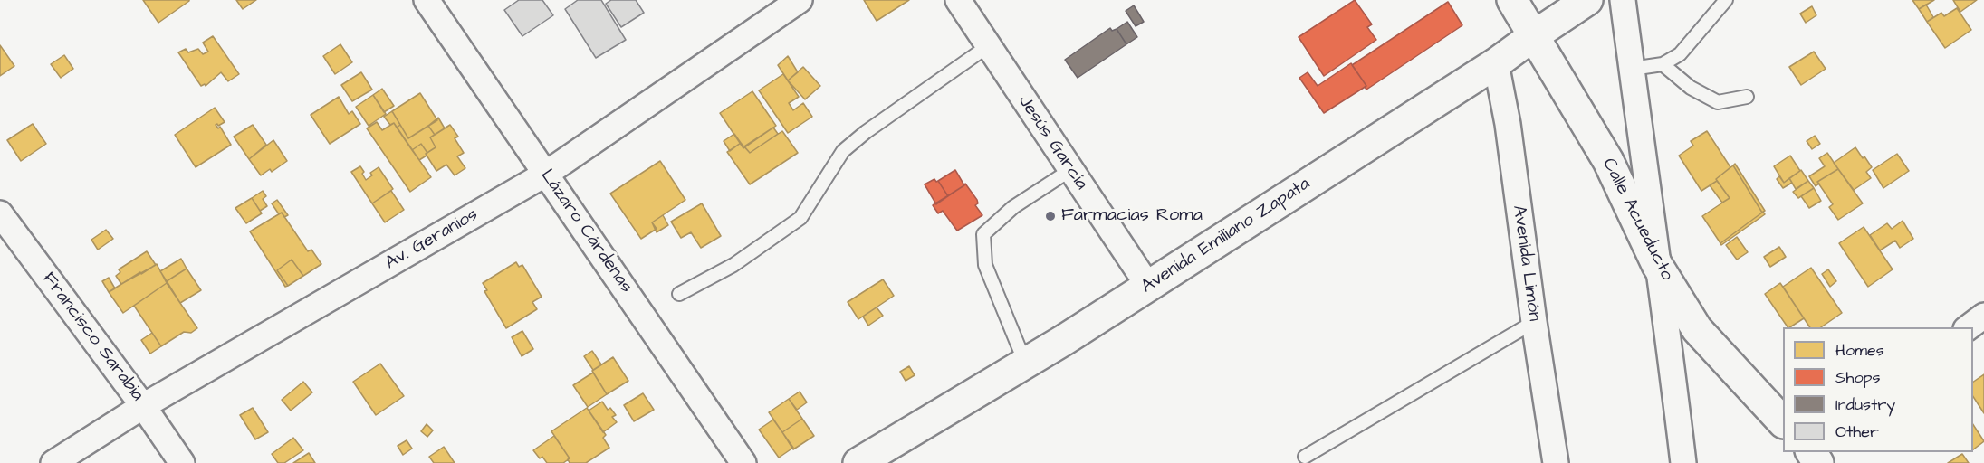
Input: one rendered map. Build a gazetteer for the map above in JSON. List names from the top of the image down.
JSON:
{
  "streets": {
    "main road": ["Calle Acueducto", "Avenida Emiliano Zapata"],
    "street": [
      "Jesús García",
      "Lázaro Cárdenas",
      "Av. Geranios",
      "Avenida Limón",
      "Francisco Sarabia"
    ]
  },
  "crossings": [
    ["Jesús García", "Avenida Emiliano Zapata"],
    ["Calle Acueducto", "Avenida Emiliano Zapata"],
    ["Lázaro Cárdenas", "Av. Geranios"],
    ["Avenida Emiliano Zapata", "Avenida Limón"],
    ["Av. Geranios", "Francisco Sarabia"]
  ],
  "places": ["Farmacias Roma"],
  "legend": [
    "Homes",
    "Shops",
    "Industry",
    "Other"
  ]
}
